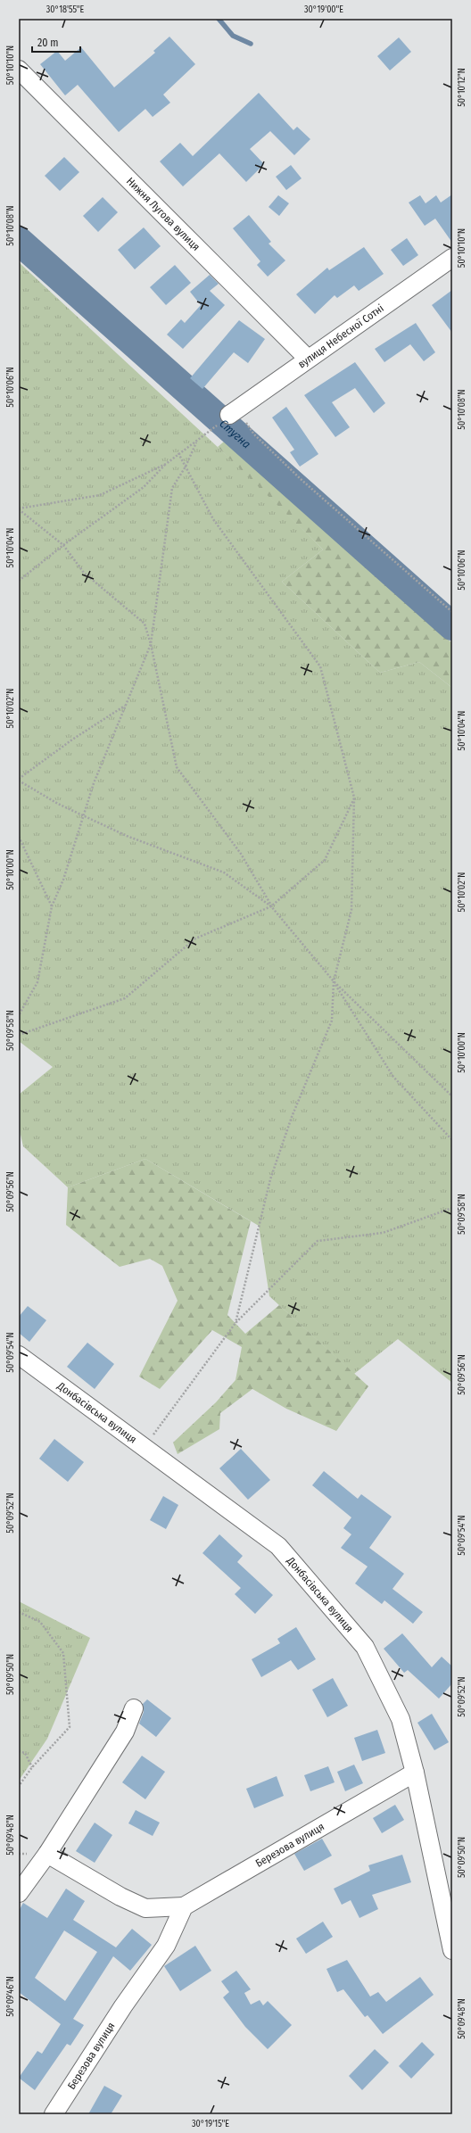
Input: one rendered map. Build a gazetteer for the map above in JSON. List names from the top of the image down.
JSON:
{
  "streets": {
    "street": [
      "Нижня Лугова вулиця",
      "вулиця Небесної Сотні",
      "Донбасівська вулиця",
      "Березова вулиця"
    ]
  },
  "crossings": [
    ["Нижня Лугова вулиця", "вулиця Небесної Сотні"],
    ["Донбасівська вулиця", "Березова вулиця"]
  ],
  "water": ["Стугна"],
  "scale_bar": "20 m",
  "coordinates": [
    "30°18'55\"E",
    "30°19'00\"E",
    "50°10'10\"N",
    "50°10'12\"N",
    "50°10'08\"N",
    "50°10'06\"N",
    "50°10'04\"N",
    "50°10'02\"N",
    "50°10'00\"N",
    "50°09'58\"N",
    "50°09'56\"N",
    "50°09'54\"N",
    "50°09'52\"N",
    "50°09'50\"N",
    "50°09'48\"N",
    "50°09'46\"N",
    "30°19'15\"E"
  ]
}
